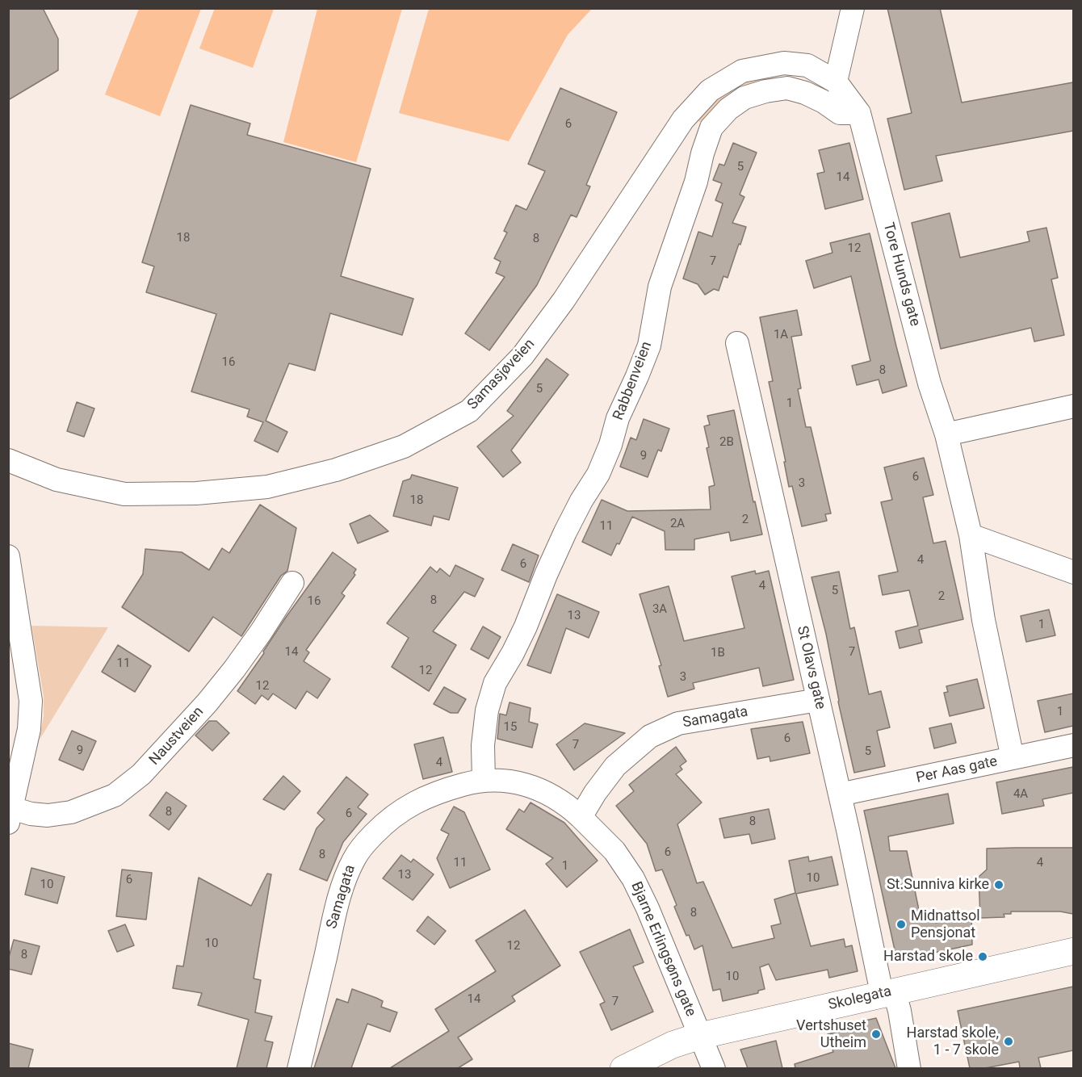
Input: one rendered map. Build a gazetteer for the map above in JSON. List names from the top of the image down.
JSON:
{
  "streets": {
    "highway": ["Skolegata"],
    "street": [
      "Tore Hunds gate",
      "Samasjøveien",
      "Rabbenveien",
      "St Olavs gate",
      "Samagata",
      "Naustveien",
      "Per Aas gate",
      "Bjarne Erlingsøns gate"
    ]
  },
  "crossings": [
    ["Tore Hunds gate", "Samasjøveien"],
    ["Tore Hunds gate", "Rabbenveien"],
    ["Tore Hunds gate", "Per Aas gate"],
    ["Samasjøveien", "Rabbenveien"],
    ["Rabbenveien", "Samagata"],
    ["St Olavs gate", "Samagata"],
    ["St Olavs gate", "Per Aas gate"],
    ["St Olavs gate", "Skolegata"],
    ["Samagata", "Bjarne Erlingsøns gate"],
    ["Bjarne Erlingsøns gate", "Skolegata"]
  ],
  "places": [
    "St.Sunniva kirke",
    "Midnattsol Pensjonat",
    "Harstad skole",
    "Vertshuset Utheim",
    "Harstad skole, 1 - 7 skole"
  ],
  "house_numbers": [
    "6",
    "5",
    "14",
    "18",
    "8",
    "12",
    "7",
    "1A",
    "16",
    "8",
    "5",
    "1",
    "2B",
    "9",
    "6",
    "3",
    "18",
    "2",
    "2A",
    "11",
    "4",
    "6",
    "4",
    "5",
    "2",
    "8",
    "16",
    "3A",
    "13",
    "1",
    "14",
    "7",
    "1B",
    "11",
    "12",
    "3",
    "12",
    "1",
    "15",
    "6",
    "7",
    "9",
    "5",
    "4",
    "4A",
    "8",
    "6",
    "8",
    "6",
    "8",
    "11",
    "4",
    "1",
    "13",
    "10",
    "6",
    "10",
    "8",
    "10",
    "12",
    "8",
    "10",
    "14",
    "7"
  ]
}
